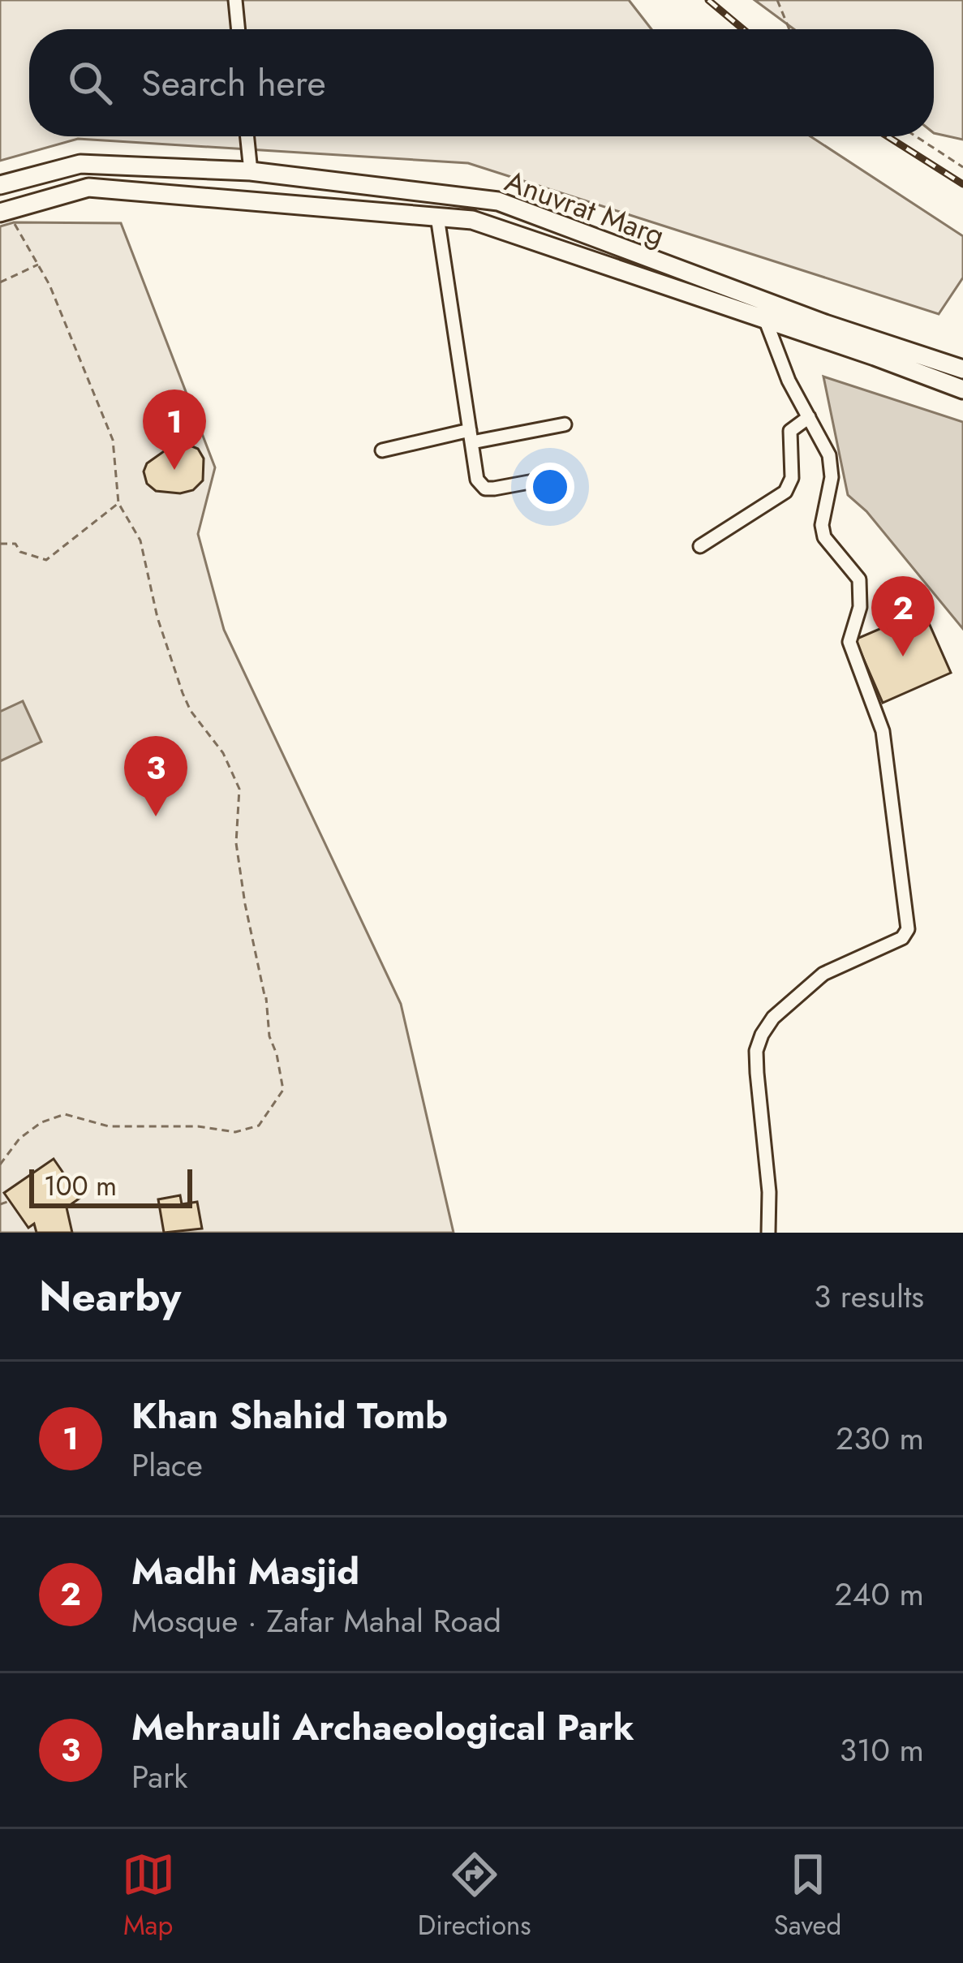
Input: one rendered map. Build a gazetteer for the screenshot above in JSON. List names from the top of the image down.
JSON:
{
  "streets": {
    "highway": ["Anuvrat Marg"]
  },
  "scale_bar": "100 m",
  "page": {
    "search": "Search here",
    "pins": ["1", "2", "3"],
    "scale": "100 m",
    "heading": ["Nearby", "3 results"],
    "list": [
      {
        "mark": "1",
        "name": "Khan Shahid Tomb",
        "note": "Place",
        "value": "230 m"
      },
      {
        "mark": "2",
        "name": "Madhi Masjid",
        "note": "Mosque · Zafar Mahal Road",
        "value": "240 m"
      },
      {
        "mark": "3",
        "name": "Mehrauli Archaeological Park",
        "note": "Park",
        "value": "310 m"
      }
    ],
    "nav": ["Map", "Directions", "Saved"]
  }
}
